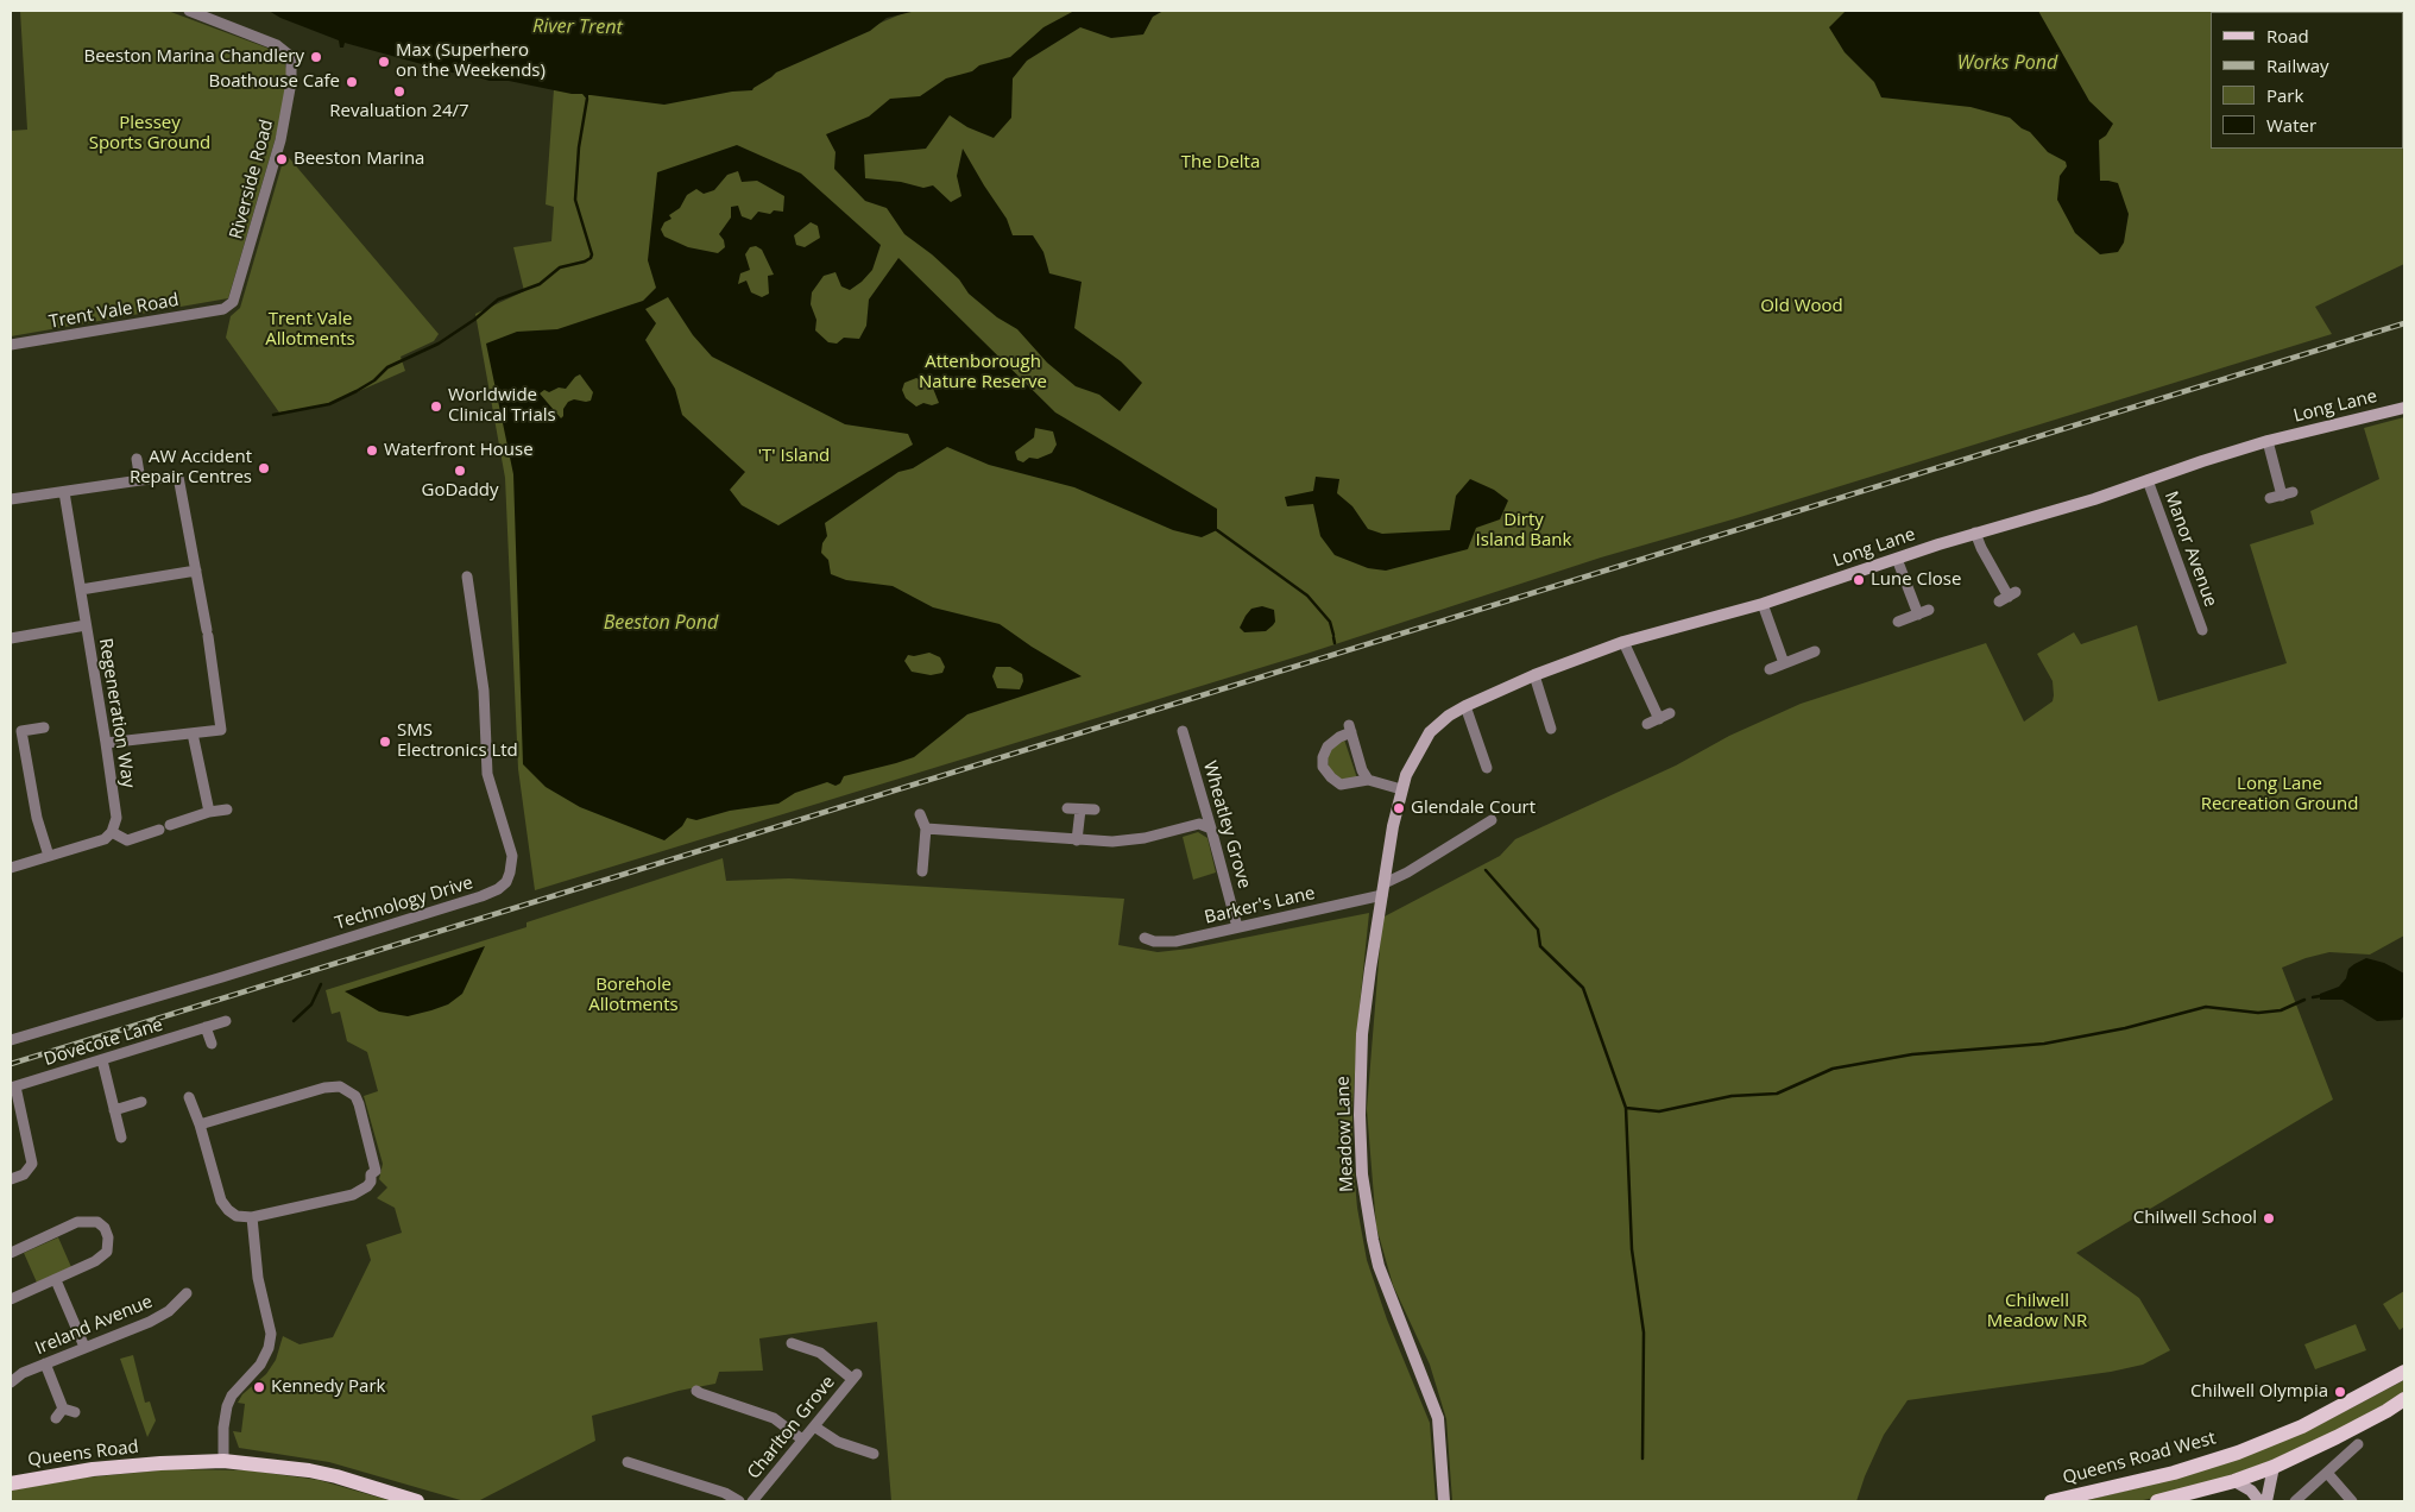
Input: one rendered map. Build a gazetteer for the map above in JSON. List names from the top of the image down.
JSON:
{
  "streets": {
    "main road": ["Queens Road", "Queens Road West"],
    "street": [
      "Riverside Road",
      "Trent Vale Road",
      "Long Lane",
      "Manor Avenue",
      "Regeneration Way",
      "Wheatley Grove",
      "Technology Drive",
      "Barker's Lane",
      "Dovecote Lane",
      "Meadow Lane",
      "Ireland Avenue",
      "Charlton Grove"
    ]
  },
  "crossings": [
    ["Riverside Road", "Trent Vale Road"],
    ["Long Lane", "Manor Avenue"],
    ["Long Lane", "Meadow Lane"],
    ["Wheatley Grove", "Barker's Lane"],
    ["Barker's Lane", "Meadow Lane"]
  ],
  "water": ["River Trent", "Works Pond", "Beeston Pond"],
  "parks": [
    "Plessey Sports Ground",
    "The Delta",
    "Old Wood",
    "Trent Vale Allotments",
    "Attenborough Nature Reserve",
    "'T' Island",
    "Dirty Island Bank",
    "Long Lane Recreation Ground",
    "Borehole Allotments",
    "Chilwell Meadow NR"
  ],
  "places": [
    "Beeston Marina Chandlery",
    "Max (Superhero on the Weekends)",
    "Boathouse Cafe",
    "Revaluation 24/7",
    "Beeston Marina",
    "Worldwide Clinical Trials",
    "Waterfront House",
    "AW Accident Repair Centres",
    "GoDaddy",
    "Lune Close",
    "SMS Electronics Ltd",
    "Glendale Court",
    "Chilwell School",
    "Kennedy Park",
    "Chilwell Olympia"
  ],
  "legend": [
    "Road",
    "Railway",
    "Park",
    "Water"
  ]
}
